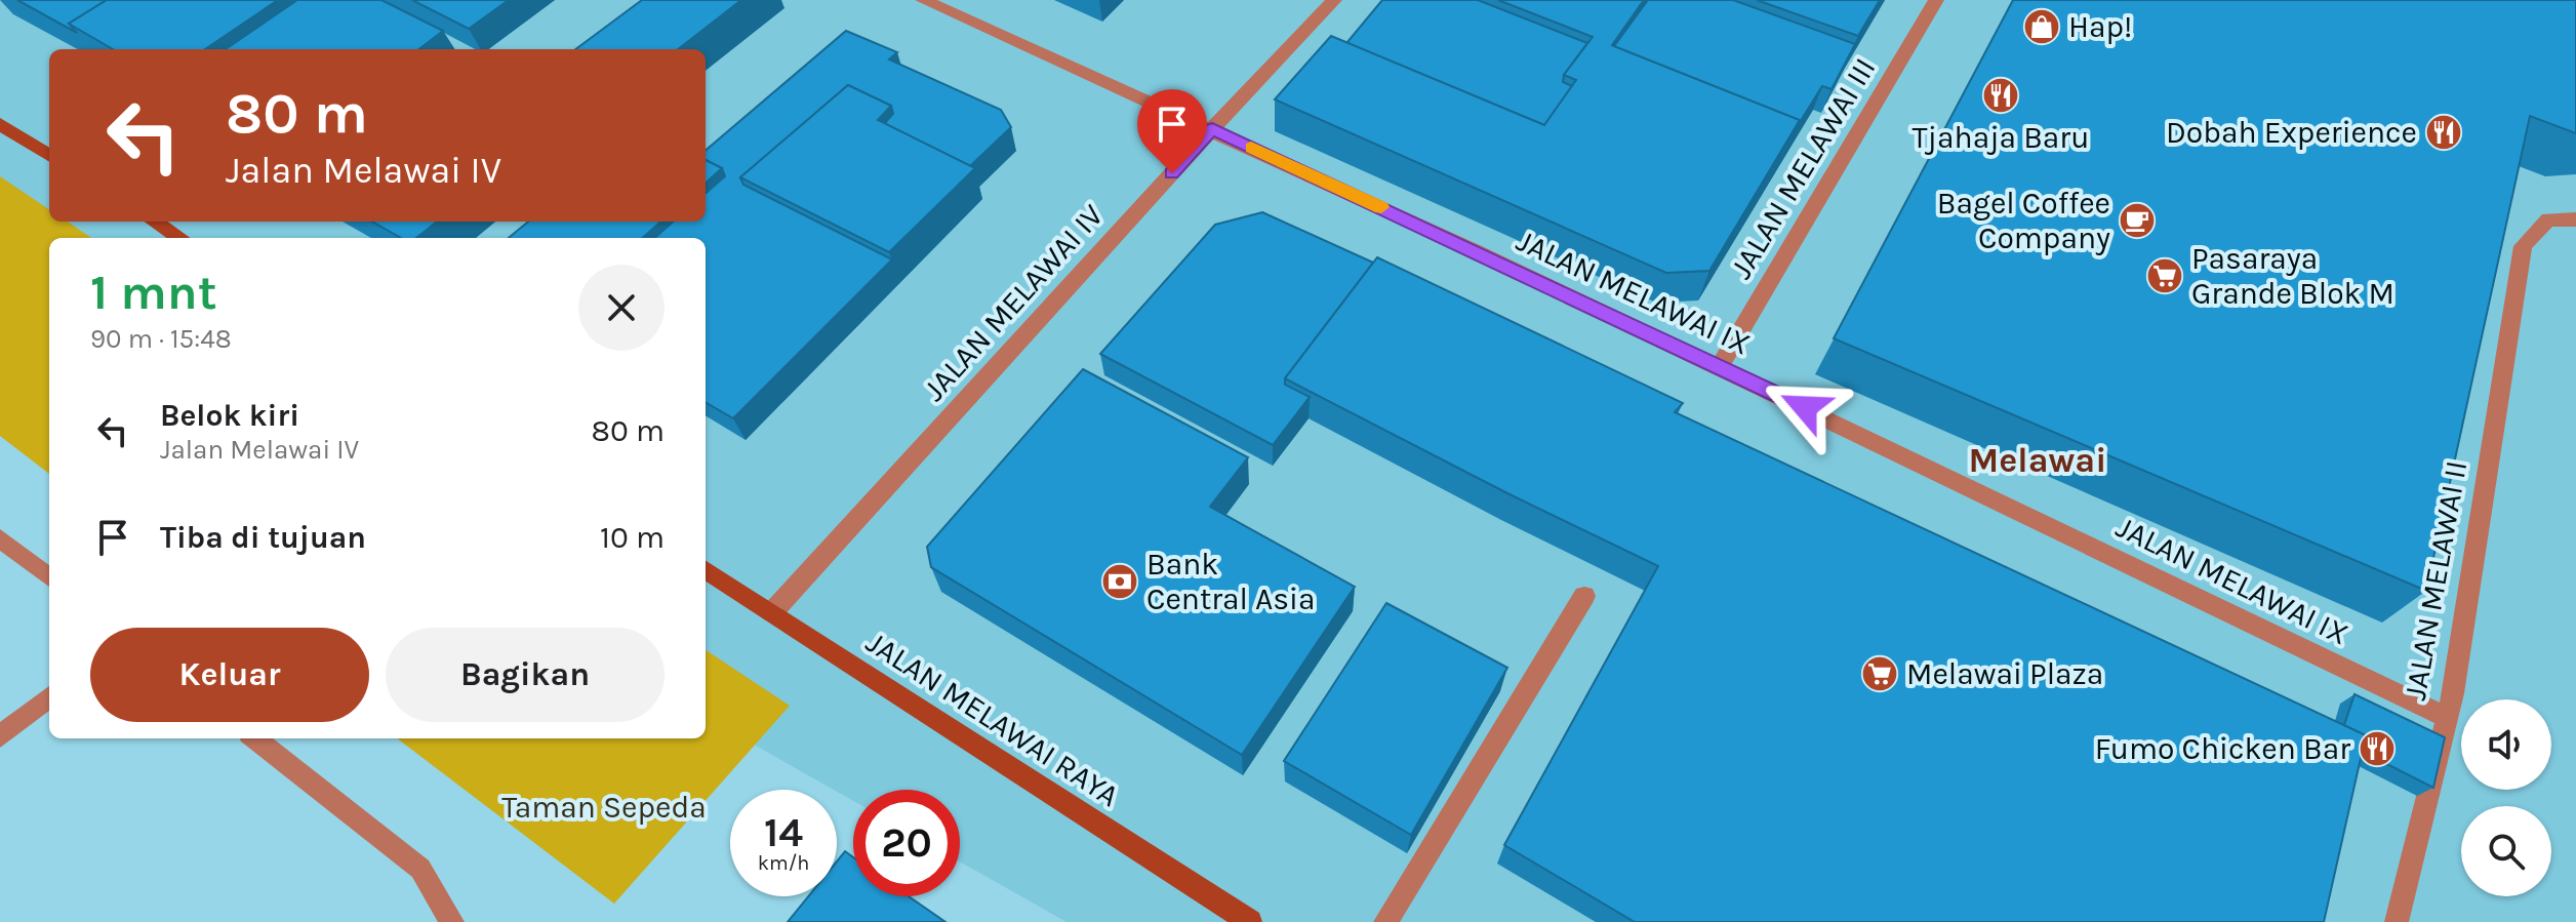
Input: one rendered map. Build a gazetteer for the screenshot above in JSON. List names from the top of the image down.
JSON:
{
  "streets": {
    "main road": ["JALAN MELAWAI RAYA"],
    "street": [
      "JALAN MELAWAI III",
      "JALAN MELAWAI IX",
      "JALAN MELAWAI IV",
      "JALAN MELAWAI II"
    ]
  },
  "crossings": [
    ["JALAN MELAWAI III", "JALAN MELAWAI IX"],
    ["JALAN MELAWAI IX", "JALAN MELAWAI IV"],
    ["JALAN MELAWAI IX", "JALAN MELAWAI II"],
    ["JALAN MELAWAI IV", "JALAN MELAWAI RAYA"]
  ],
  "districts": ["Melawai"],
  "parks": ["Taman Sepeda"],
  "places": {
    "shop": ["Hap!"],
    "restaurant": ["Tjahaja Baru", "Dobah Experience", "Fumo Chicken Bar"],
    "cafe": ["Bagel Coffee Company"],
    "supermarket": ["Pasaraya Grande Blok M", "Melawai Plaza"],
    "bank": ["Bank Central Asia"]
  },
  "page": {
    "turn": ["80 m", "Jalan Melawai IV"],
    "heading": ["1 mnt", "90 m · 15:48"],
    "list": [
      {
        "name": "Belok kiri",
        "note": "Jalan Melawai IV",
        "value": "80 m"
      },
      {
        "name": "Tiba di tujuan",
        "value": "10 m"
      }
    ],
    "buttons": ["Keluar", "Bagikan"],
    "speed": "14 km/h",
    "limit": "20"
  }
}
